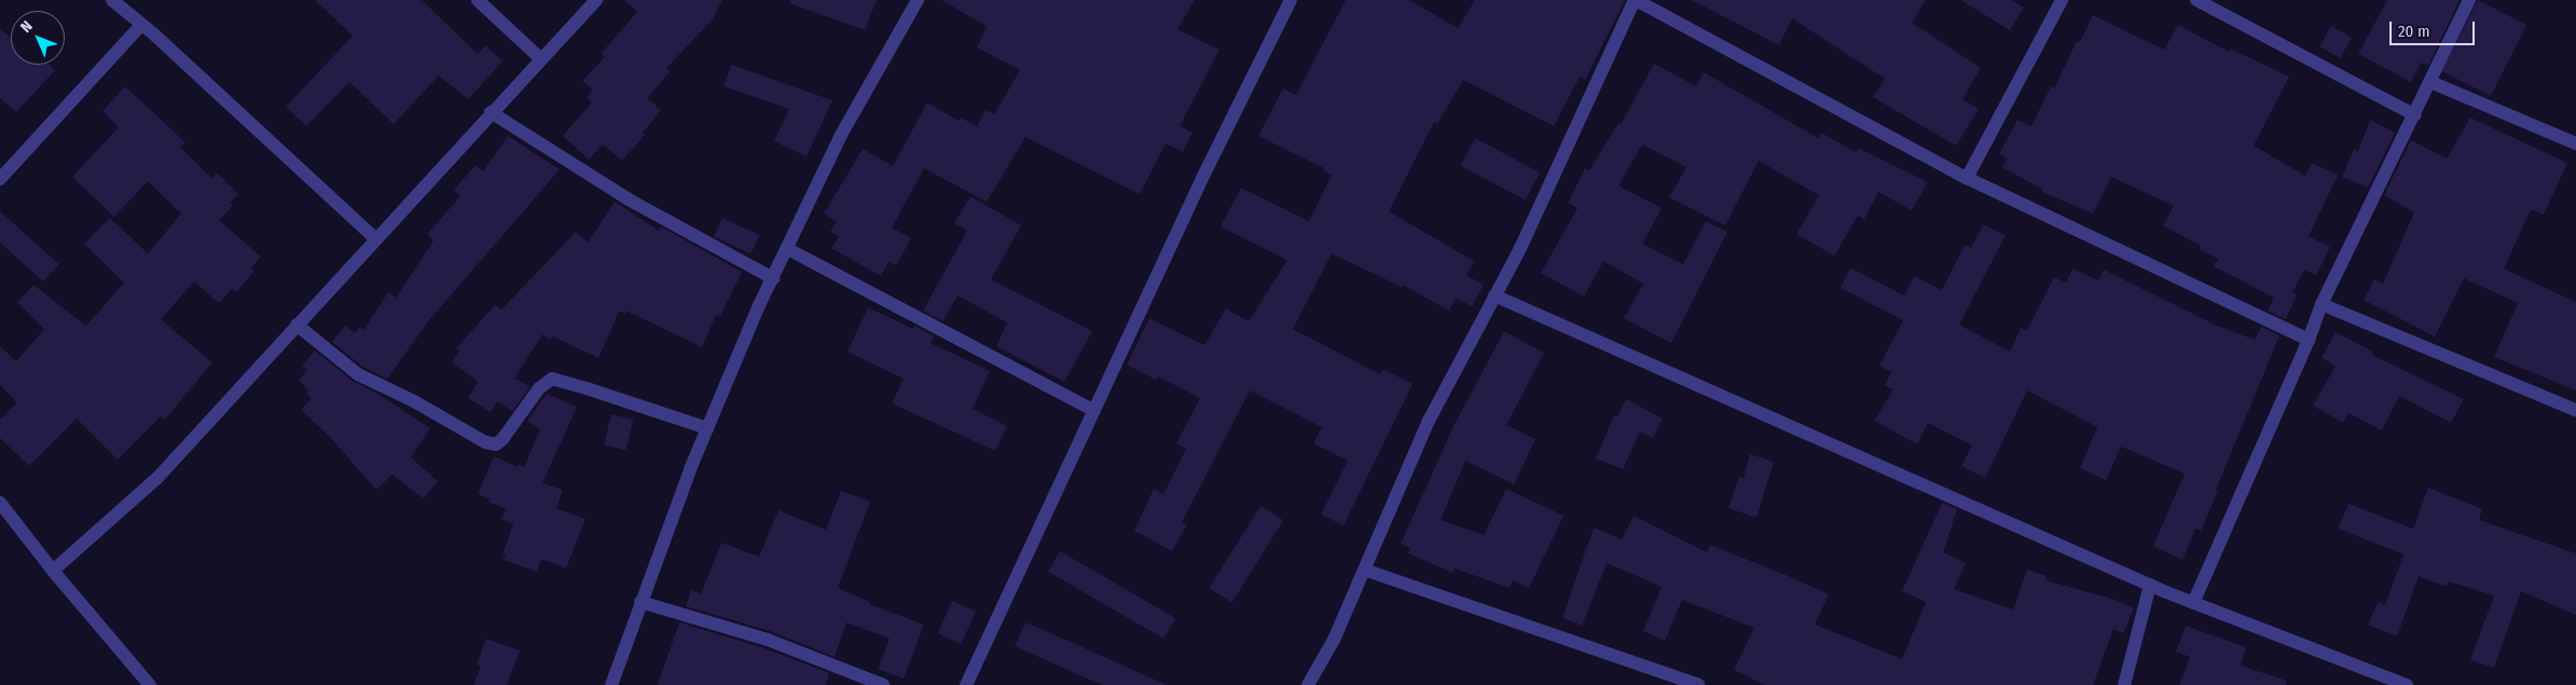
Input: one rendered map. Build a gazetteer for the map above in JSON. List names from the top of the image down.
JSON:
{
  "scale_bar": "20 m",
  "north": "top left"
}
